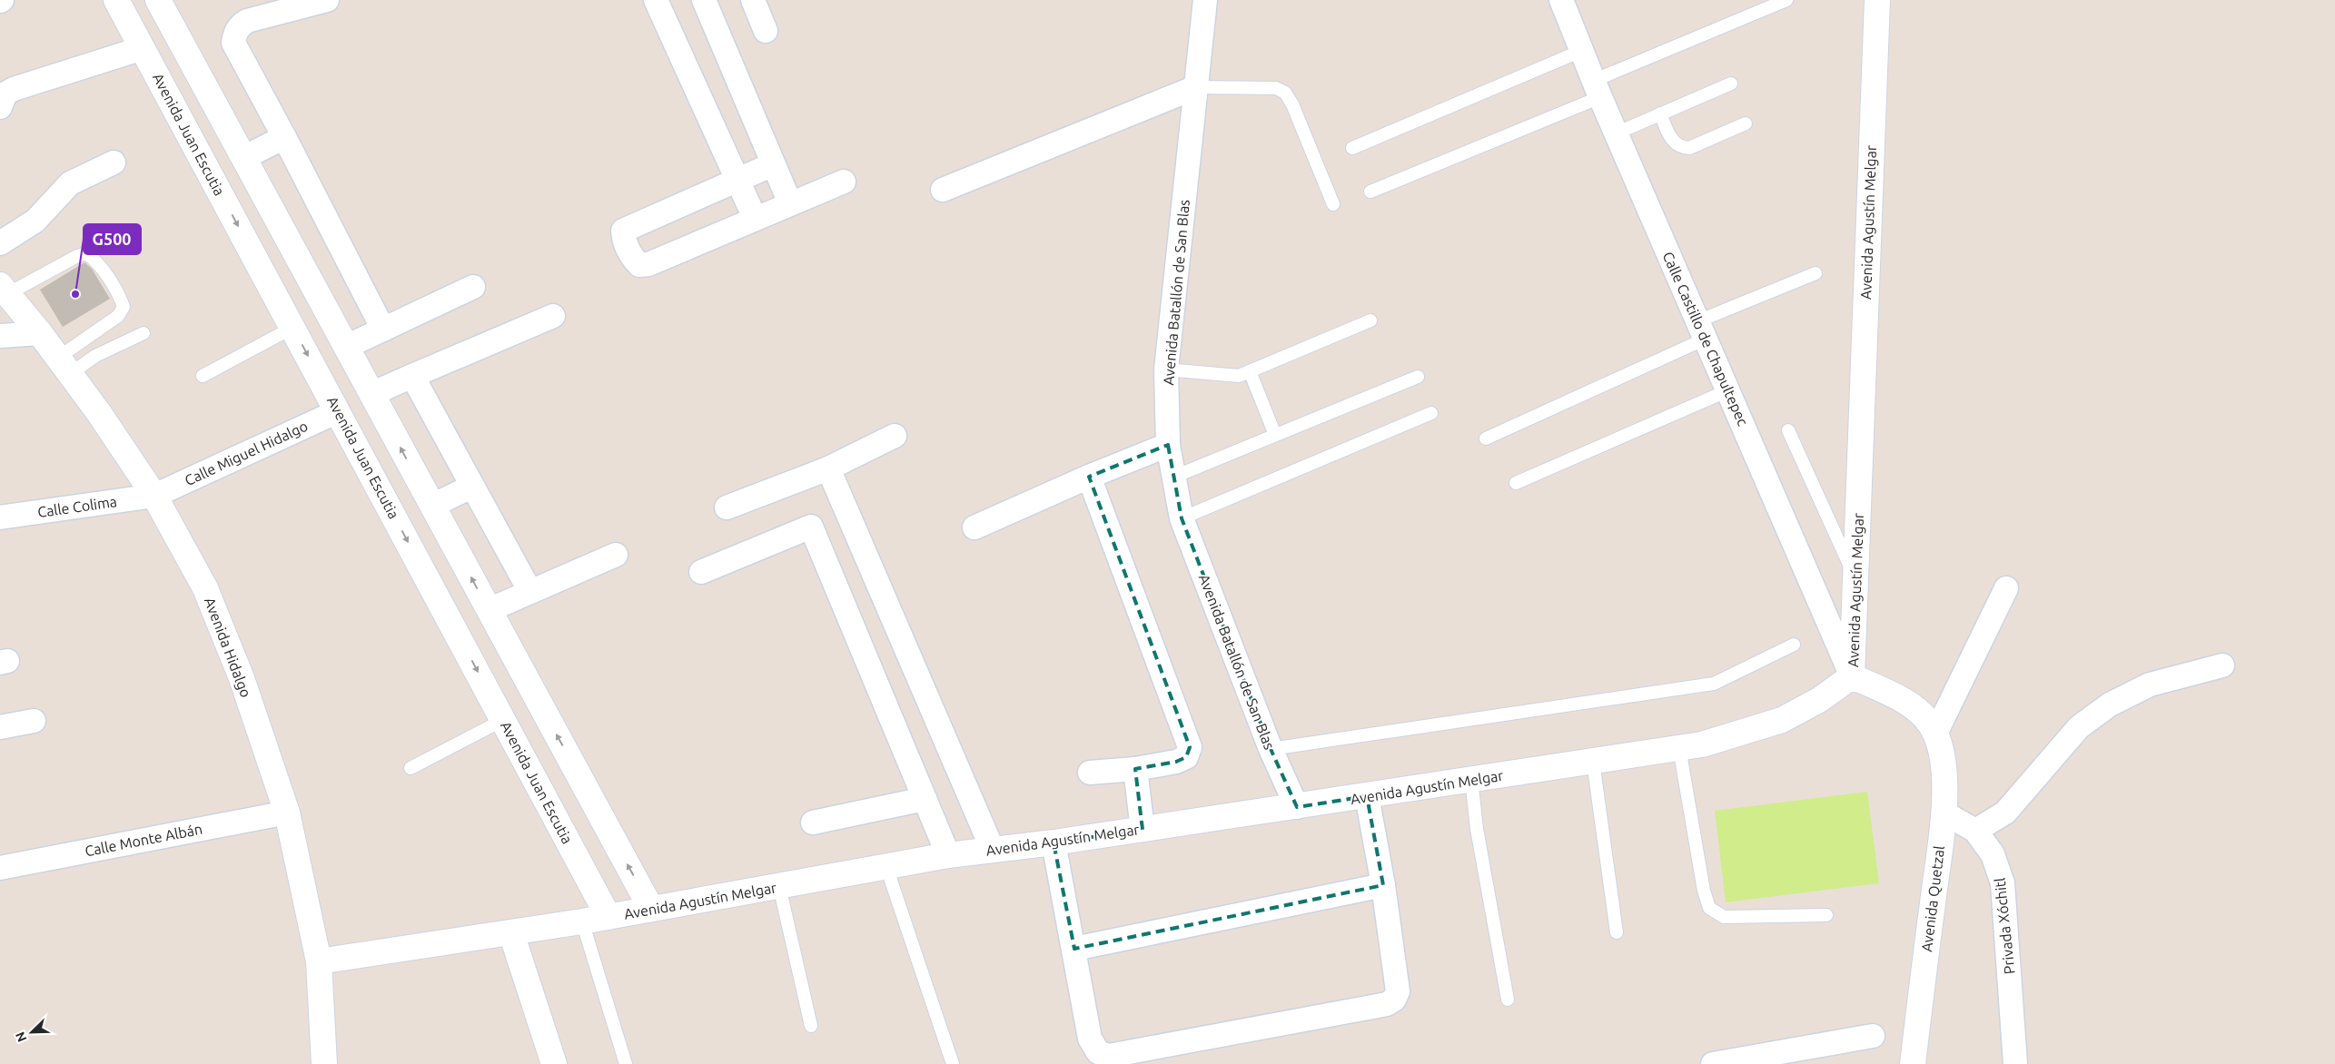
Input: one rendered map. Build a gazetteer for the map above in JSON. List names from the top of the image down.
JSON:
{
  "streets": {
    "main road": [
      "Avenida Juan Escutia",
      "Avenida Agustín Melgar",
      "Avenida Hidalgo",
      "Avenida Quetzal"
    ],
    "street": [
      "Avenida Batallón de San Blas",
      "Calle Castillo de Chapultepec",
      "Calle Miguel Hidalgo",
      "Calle Colima",
      "Calle Monte Albán",
      "Privada Xóchitl"
    ]
  },
  "crossings": [
    ["Avenida Juan Escutia", "Avenida Agustín Melgar"],
    ["Avenida Juan Escutia", "Calle Miguel Hidalgo"],
    ["Avenida Agustín Melgar", "Avenida Batallón de San Blas"],
    ["Avenida Agustín Melgar", "Calle Castillo de Chapultepec"],
    ["Avenida Agustín Melgar", "Avenida Hidalgo"],
    ["Avenida Agustín Melgar", "Avenida Quetzal"],
    ["Calle Castillo de Chapultepec", "Avenida Quetzal"],
    ["Calle Miguel Hidalgo", "Calle Colima"],
    ["Calle Miguel Hidalgo", "Avenida Hidalgo"],
    ["Calle Colima", "Avenida Hidalgo"],
    ["Avenida Hidalgo", "Calle Monte Albán"],
    ["Avenida Quetzal", "Privada Xóchitl"]
  ],
  "places": ["G500"],
  "north": "bottom left"
}
